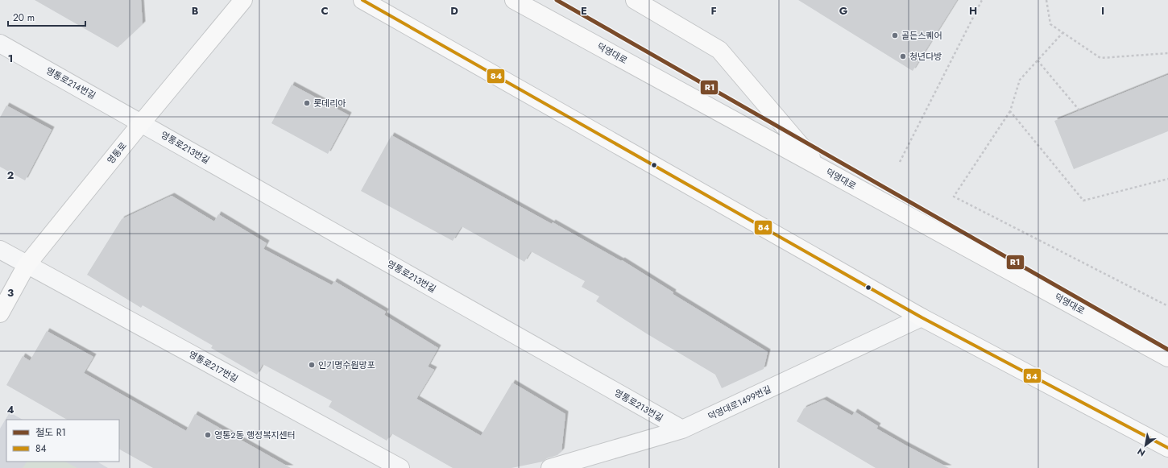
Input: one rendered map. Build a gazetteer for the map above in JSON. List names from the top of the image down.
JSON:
{
  "streets": {
    "street": [
      "덕영대로",
      "영통로214번길",
      "영통로213번길",
      "영통로",
      "영통로217번길",
      "덕영대로1499번길"
    ]
  },
  "crossings": [
    ["영통로214번길", "영통로213번길"],
    ["영통로214번길", "영통로"],
    ["영통로213번길", "영통로"],
    ["영통로213번길", "덕영대로1499번길"],
    ["영통로", "영통로217번길"]
  ],
  "places": [
    "골든스퀘어",
    "청년다방",
    "롯데리아",
    "인기명수원망포",
    "영통2동 행정복지센터"
  ],
  "lines": ["rail line R1", "transit line 84"],
  "legend": ["철도 R1", "84"],
  "scale_bar": "20 m",
  "north": "bottom left",
  "grid": {
    "columns": [
      "B",
      "C",
      "D",
      "E",
      "F",
      "G",
      "H",
      "I"
    ],
    "rows": [
      "1",
      "2",
      "3",
      "4"
    ]
  }
}
